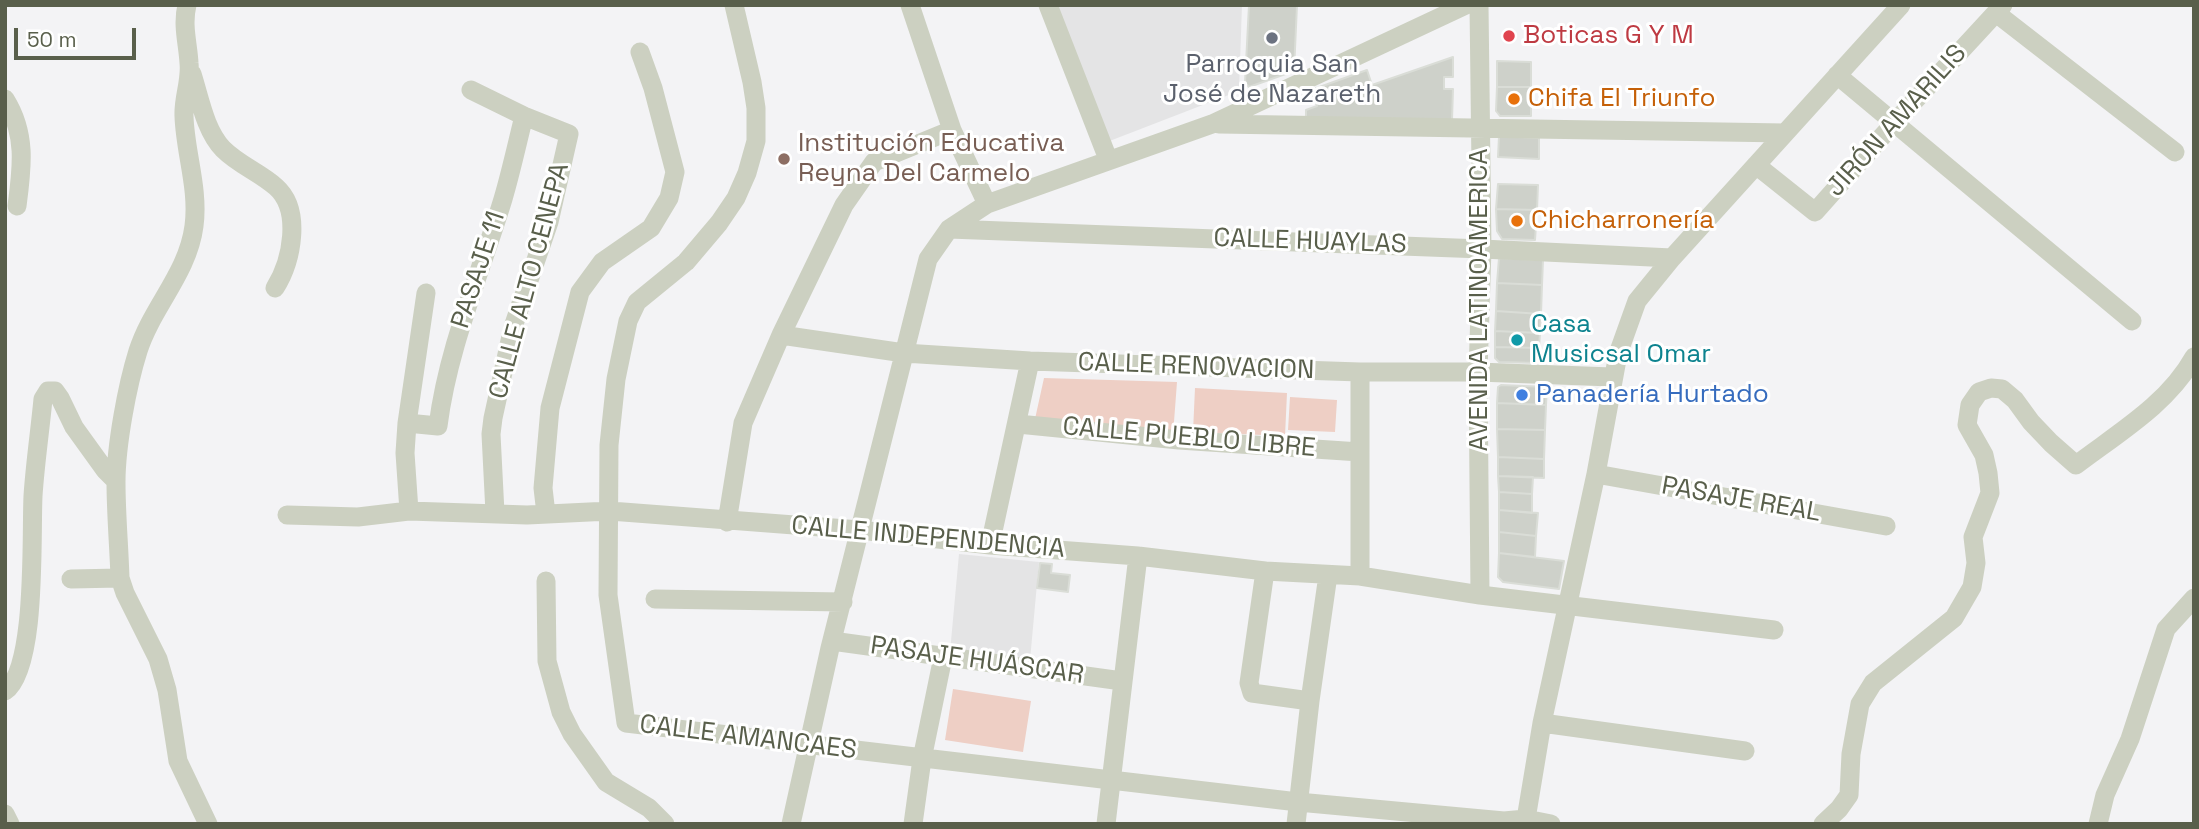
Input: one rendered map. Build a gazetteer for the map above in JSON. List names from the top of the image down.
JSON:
{
  "streets": {
    "street": [
      "JIRÓN AMARILIS",
      "CALLE HUAYLAS",
      "PASAJE 11",
      "CALLE ALTO CENEPA",
      "AVENIDA LATINOAMERICA",
      "CALLE RENOVACION",
      "CALLE PUEBLO LIBRE",
      "PASAJE REAL",
      "CALLE INDEPENDENCIA",
      "PASAJE HUÁSCAR",
      "CALLE AMANCAES"
    ]
  },
  "crossings": [
    ["CALLE HUAYLAS", "AVENIDA LATINOAMERICA"],
    ["PASAJE 11", "CALLE ALTO CENEPA"],
    ["CALLE ALTO CENEPA", "CALLE INDEPENDENCIA"],
    ["AVENIDA LATINOAMERICA", "CALLE RENOVACION"],
    ["AVENIDA LATINOAMERICA", "CALLE INDEPENDENCIA"],
    ["CALLE INDEPENDENCIA", "CALLE AMANCAES"]
  ],
  "places": [
    "Boticas G Y M",
    "Parroquia San José de Nazareth",
    "Chifa El Triunfo",
    "Institución Educativa Reyna Del Carmelo",
    "Chicharronería",
    "Casa Musicsal Omar",
    "Panadería Hurtado"
  ],
  "scale_bar": "50 m"
}
